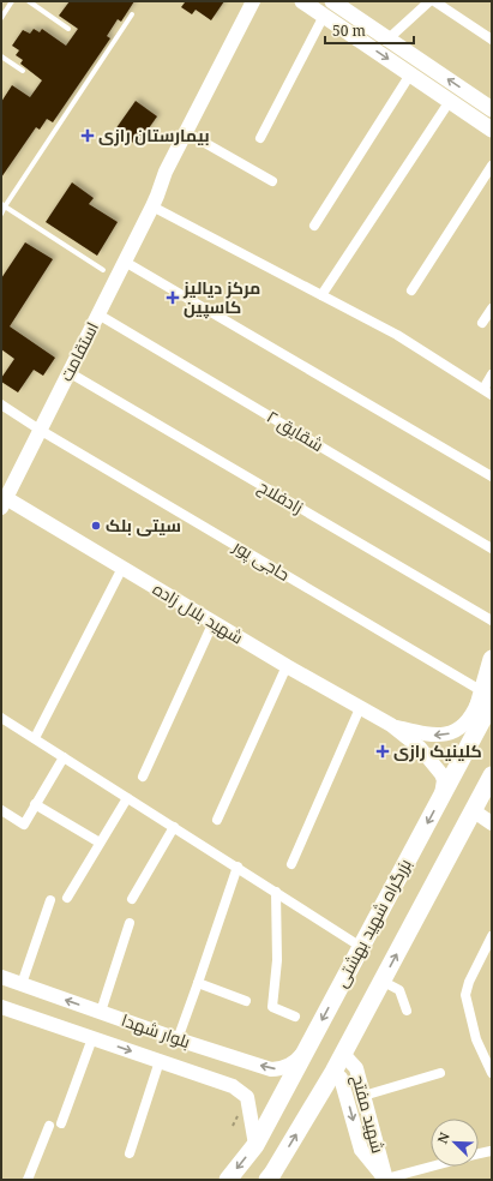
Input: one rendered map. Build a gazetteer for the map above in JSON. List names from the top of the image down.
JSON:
{
  "streets": {
    "highway": ["بزرگراه شهید بهشتی"],
    "main road": [
      "استقامت",
      "شهید بلال زاده",
      "بلوار شهدا",
      "شهید مفتح"
    ],
    "street": ["شقایق ۲", "زادفلاح", "حاجی پور"]
  },
  "crossings": [
    ["استقامت", "شقایق ۲"],
    ["استقامت", "زادفلاح"],
    ["استقامت", "حاجی پور"],
    ["استقامت", "شهید بلال زاده"],
    ["حاجی پور", "شهید بلال زاده"],
    ["حاجی پور", "بزرگراه شهید بهشتی"],
    ["شهید بلال زاده", "بزرگراه شهید بهشتی"],
    ["بزرگراه شهید بهشتی", "بلوار شهدا"],
    ["بزرگراه شهید بهشتی", "شهید مفتح"]
  ],
  "places": {
    "health": ["بیمارستان رازی", "مرکز دیالیز کاسپین", "کلینیک رازی"],
    "other": ["سیتی بلک"]
  },
  "scale_bar": "50 m",
  "north": "top left"
}
